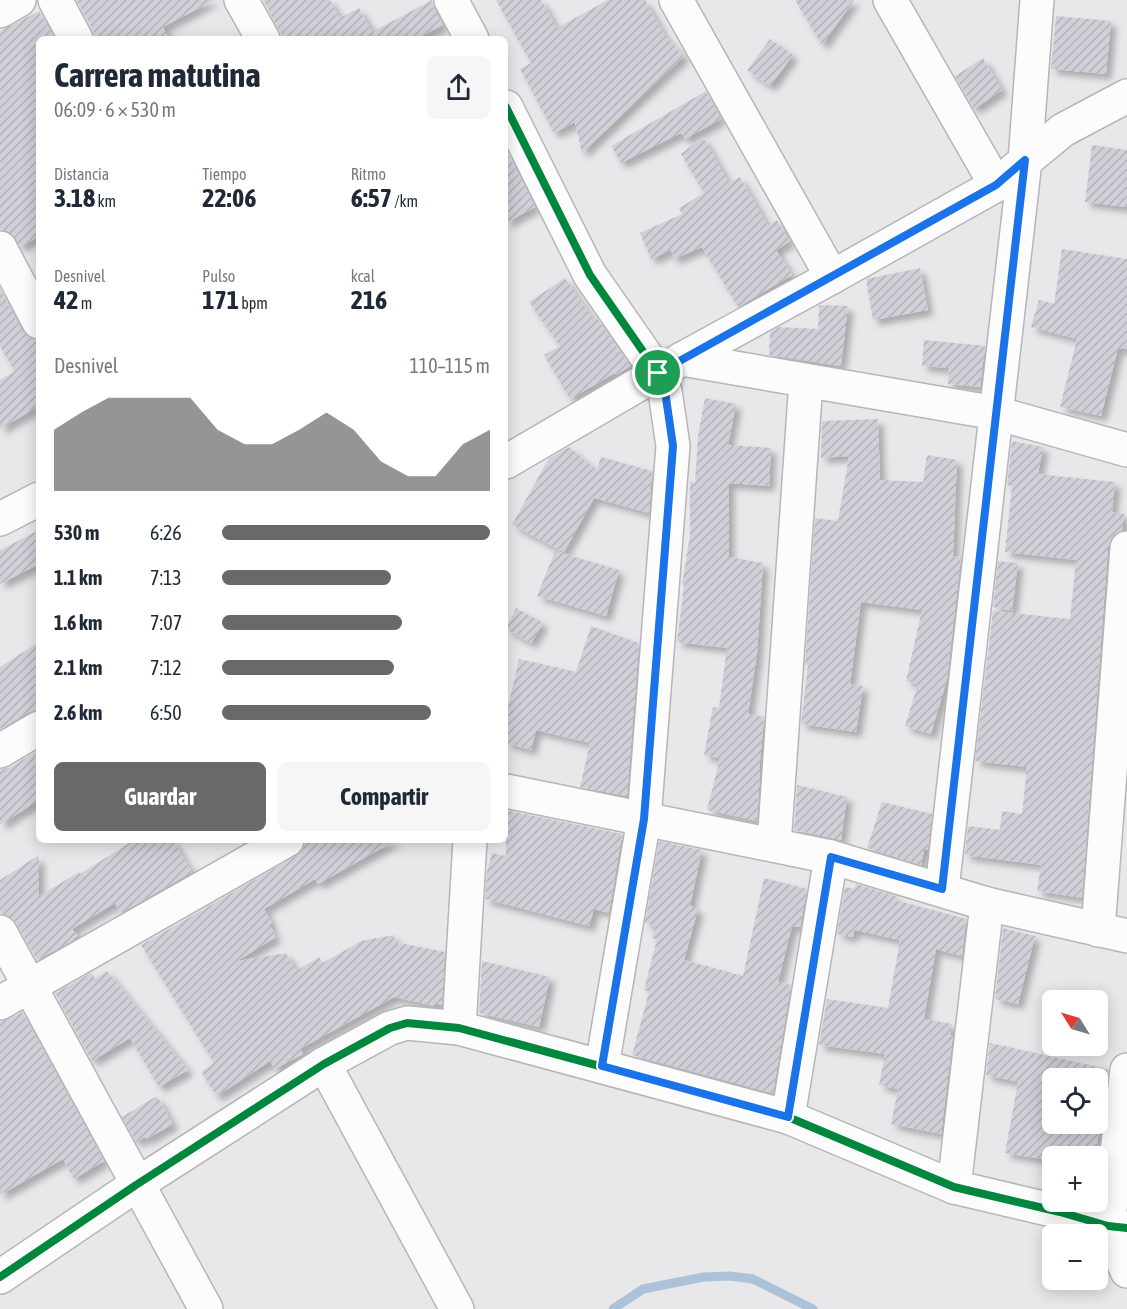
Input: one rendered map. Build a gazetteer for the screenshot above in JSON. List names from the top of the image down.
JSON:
{
  "north": "top left",
  "page": {
    "heading": ["Carrera matutina", "06:09 · 6 × 530 m"],
    "stats": [
      ["Distancia", "3.18 km"],
      ["Tiempo", "22:06"],
      ["Ritmo", "6:57 /km"],
      ["Desnivel", "42 m"],
      ["Pulso", "171 bpm"],
      ["kcal", "216"]
    ],
    "chart": ["Desnivel", "110–115 m"],
    "list": [
      {
        "name": "530 m",
        "note": "6:26"
      },
      {
        "name": "1.1 km",
        "note": "7:13"
      },
      {
        "name": "1.6 km",
        "note": "7:07"
      },
      {
        "name": "2.1 km",
        "note": "7:12"
      },
      {
        "name": "2.6 km",
        "note": "6:50"
      }
    ],
    "buttons": ["Guardar", "Compartir"],
    "map_buttons": ["+", "−"]
  }
}
